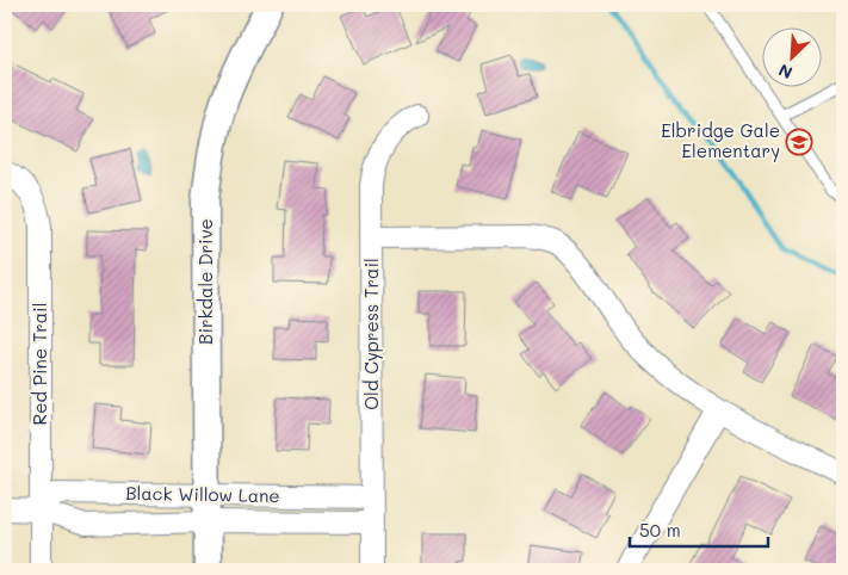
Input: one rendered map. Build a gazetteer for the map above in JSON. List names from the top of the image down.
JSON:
{
  "streets": {
    "street": [
      "Birkdale Drive",
      "Old Cypress Trail",
      "Red Pine Trail",
      "Black Willow Lane"
    ]
  },
  "crossings": [
    ["Birkdale Drive", "Black Willow Lane"],
    ["Old Cypress Trail", "Black Willow Lane"],
    ["Red Pine Trail", "Black Willow Lane"]
  ],
  "places": {
    "school or university": ["Elbridge Gale Elementary"]
  },
  "scale_bar": "50 m",
  "north": "bottom left"
}
